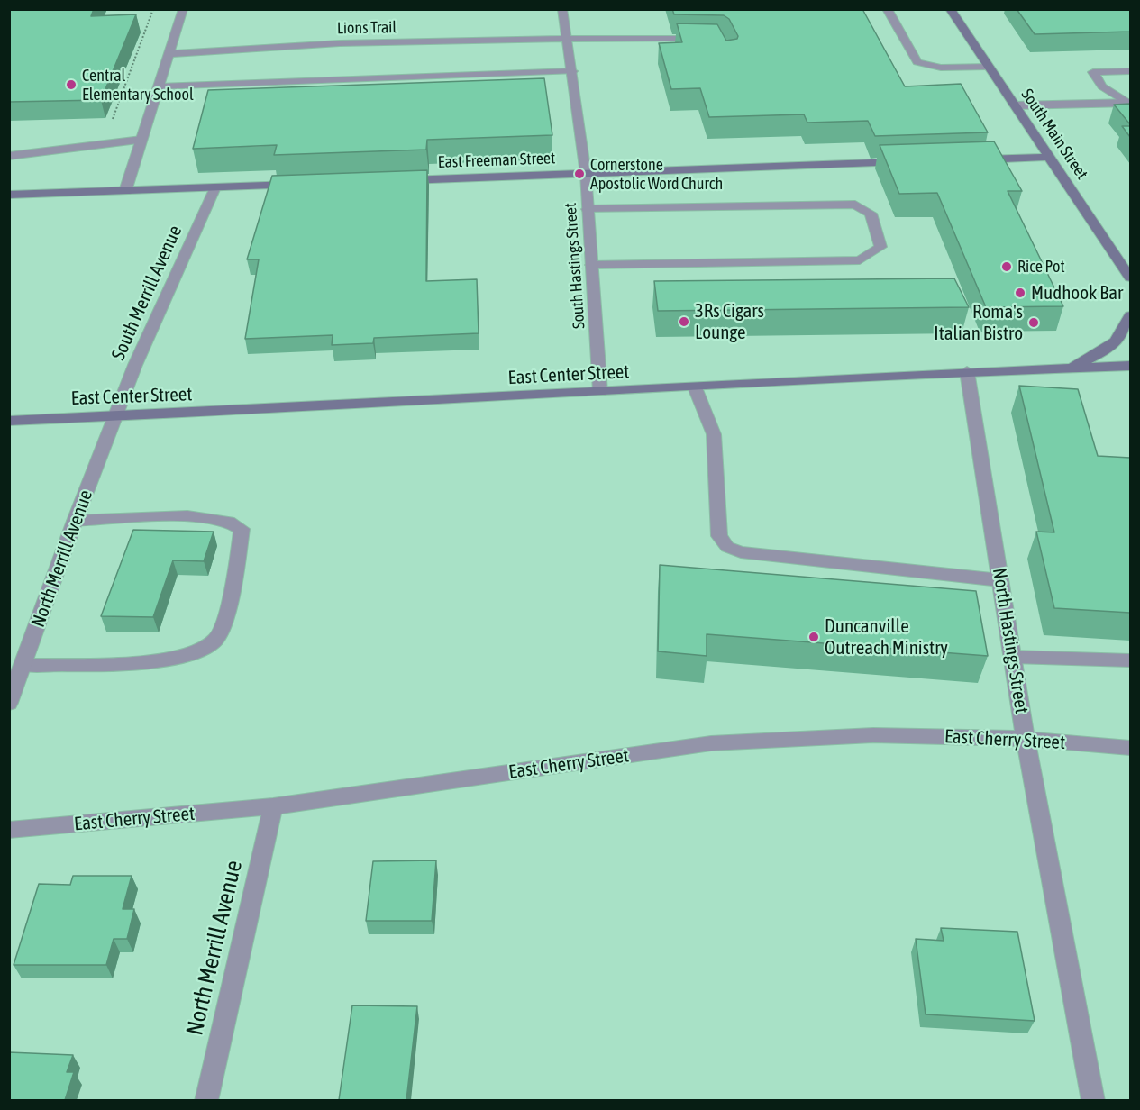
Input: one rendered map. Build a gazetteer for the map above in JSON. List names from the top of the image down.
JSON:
{
  "streets": {
    "street": [
      "Lions Trail",
      "South Main Street",
      "East Freeman Street",
      "South Hastings Street",
      "South Merrill Avenue",
      "East Center Street",
      "North Merrill Avenue",
      "North Hastings Street",
      "East Cherry Street"
    ]
  },
  "crossings": [
    ["Lions Trail", "South Hastings Street"],
    ["East Freeman Street", "South Hastings Street"],
    ["South Hastings Street", "East Center Street"],
    ["South Merrill Avenue", "East Center Street"],
    ["South Merrill Avenue", "North Merrill Avenue"],
    ["East Center Street", "North Merrill Avenue"],
    ["East Center Street", "North Hastings Street"],
    ["North Merrill Avenue", "East Cherry Street"],
    ["North Hastings Street", "East Cherry Street"]
  ],
  "places": [
    "Central Elementary School",
    "Cornerstone Apostolic Word Church",
    "Rice Pot",
    "Mudhook Bar",
    "3Rs Cigars Lounge",
    "Roma's Italian Bistro",
    "Duncanville Outreach Ministry"
  ]
}
